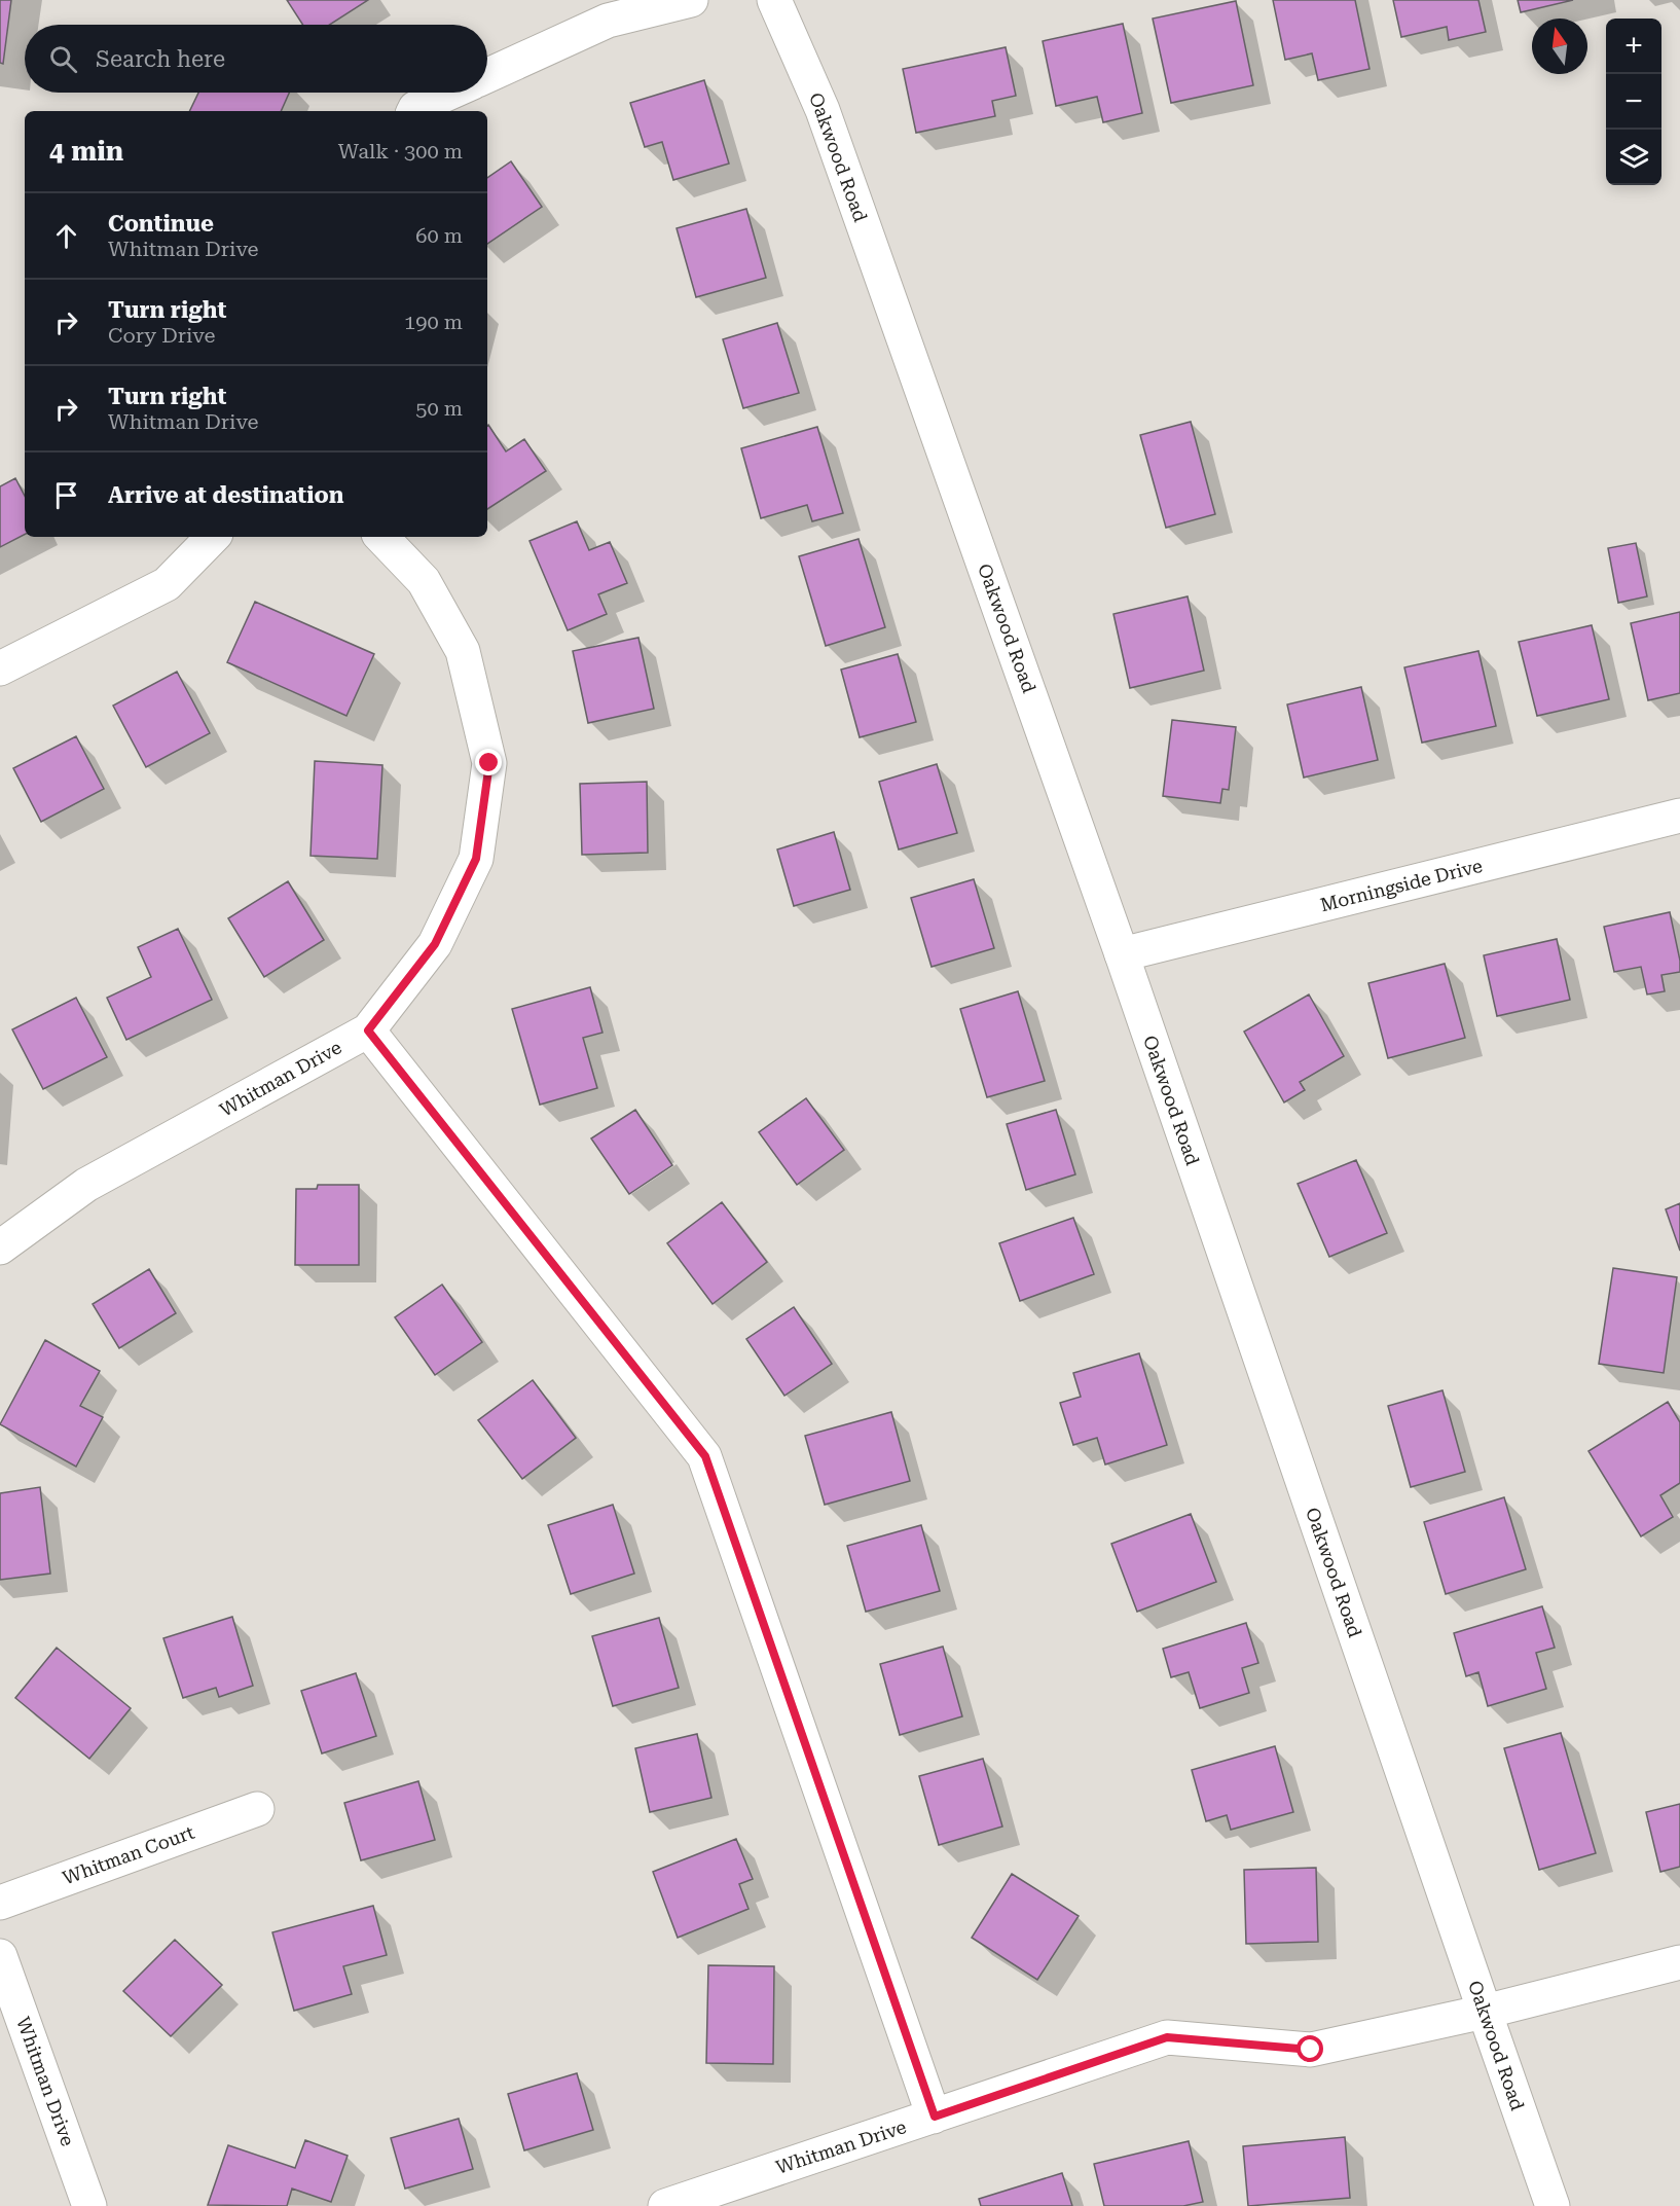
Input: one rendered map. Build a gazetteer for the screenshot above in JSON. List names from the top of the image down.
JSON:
{
  "streets": {
    "street": [
      "Oakwood Road",
      "Morningside Drive",
      "Whitman Drive",
      "Whitman Court"
    ]
  },
  "crossings": [
    ["Oakwood Road", "Morningside Drive"],
    ["Oakwood Road", "Whitman Drive"]
  ],
  "north": "top",
  "page": {
    "map_buttons": ["+", "−"],
    "search": "Search here",
    "heading": ["4 min", "Walk · 300 m"],
    "list": [
      ["Continue", "Whitman Drive", "60 m"],
      ["Turn right", "Cory Drive", "190 m"],
      ["Turn right", "Whitman Drive", "50 m"],
      "Arrive at destination"
    ]
  }
}
